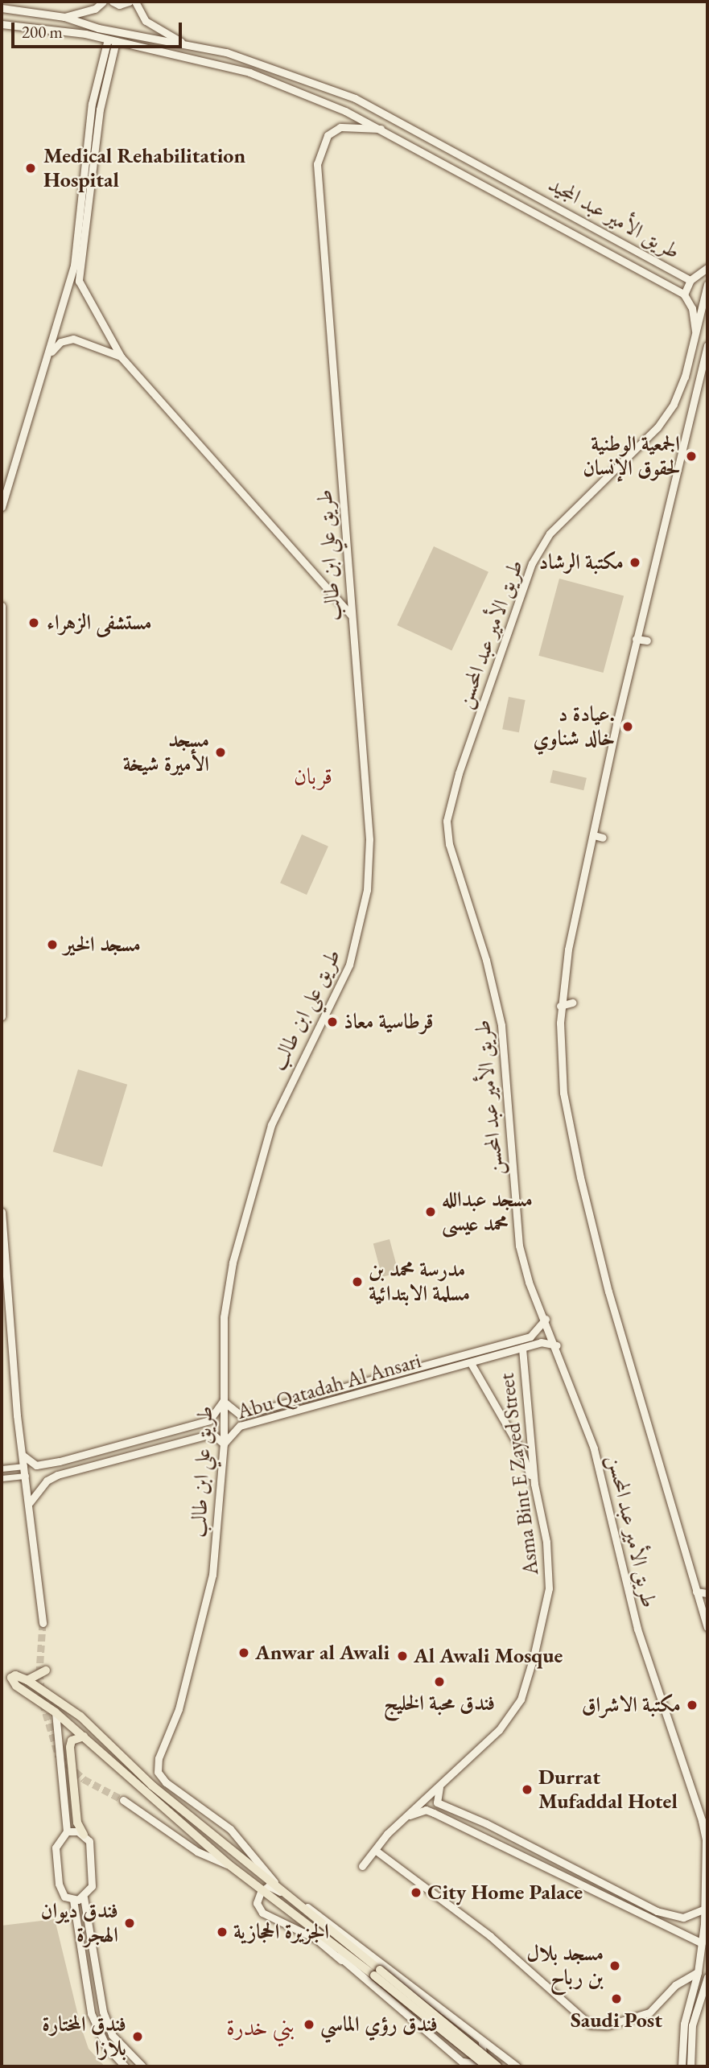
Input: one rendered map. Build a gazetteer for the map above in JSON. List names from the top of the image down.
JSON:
{
  "streets": {
    "main road": [
      "طريق الأمير عبد المجيد",
      "طريق علي ابن طالب",
      "طريق الأمير عبد المحسن",
      "Abu Qatadah Al Ansari",
      "Asma Bint E Zayed Street"
    ]
  },
  "crossings": [
    ["طريق الأمير عبد المجيد", "طريق علي ابن طالب"],
    ["طريق علي ابن طالب", "Abu Qatadah Al Ansari"],
    ["طريق الأمير عبد المحسن", "Abu Qatadah Al Ansari"],
    ["Abu Qatadah Al Ansari", "Asma Bint E Zayed Street"]
  ],
  "districts": ["قربان", "بني خدرة"],
  "places": [
    "Medical Rehabilitation Hospital",
    "الجمعية الوطنية لحقوق الإنسان",
    "مكتبة الرشاد",
    "مستشفى الزهراء",
    "عيادة د. خالد شناوي",
    "مسجد الأميرة شيخة",
    "مسجد الخير",
    "قرطاسية معاذ",
    "مسجد عبدالله محمد عيسى",
    "مدرسة محمد بن مسلمة الابتدائية",
    "Anwar al Awali",
    "Al Awali Mosque",
    "فندق محبة الخليج",
    "مكتبة الاشراق",
    "Durrat Mufaddal Hotel",
    "City Home Palace",
    "فندق ديوان الهجرة",
    "الجزيرة الحجازية",
    "مسجد بلال بن رباح",
    "Saudi Post",
    "فندق رؤي الماسي",
    "فندق المختارة بلازا"
  ],
  "scale_bar": "200 m"
}
